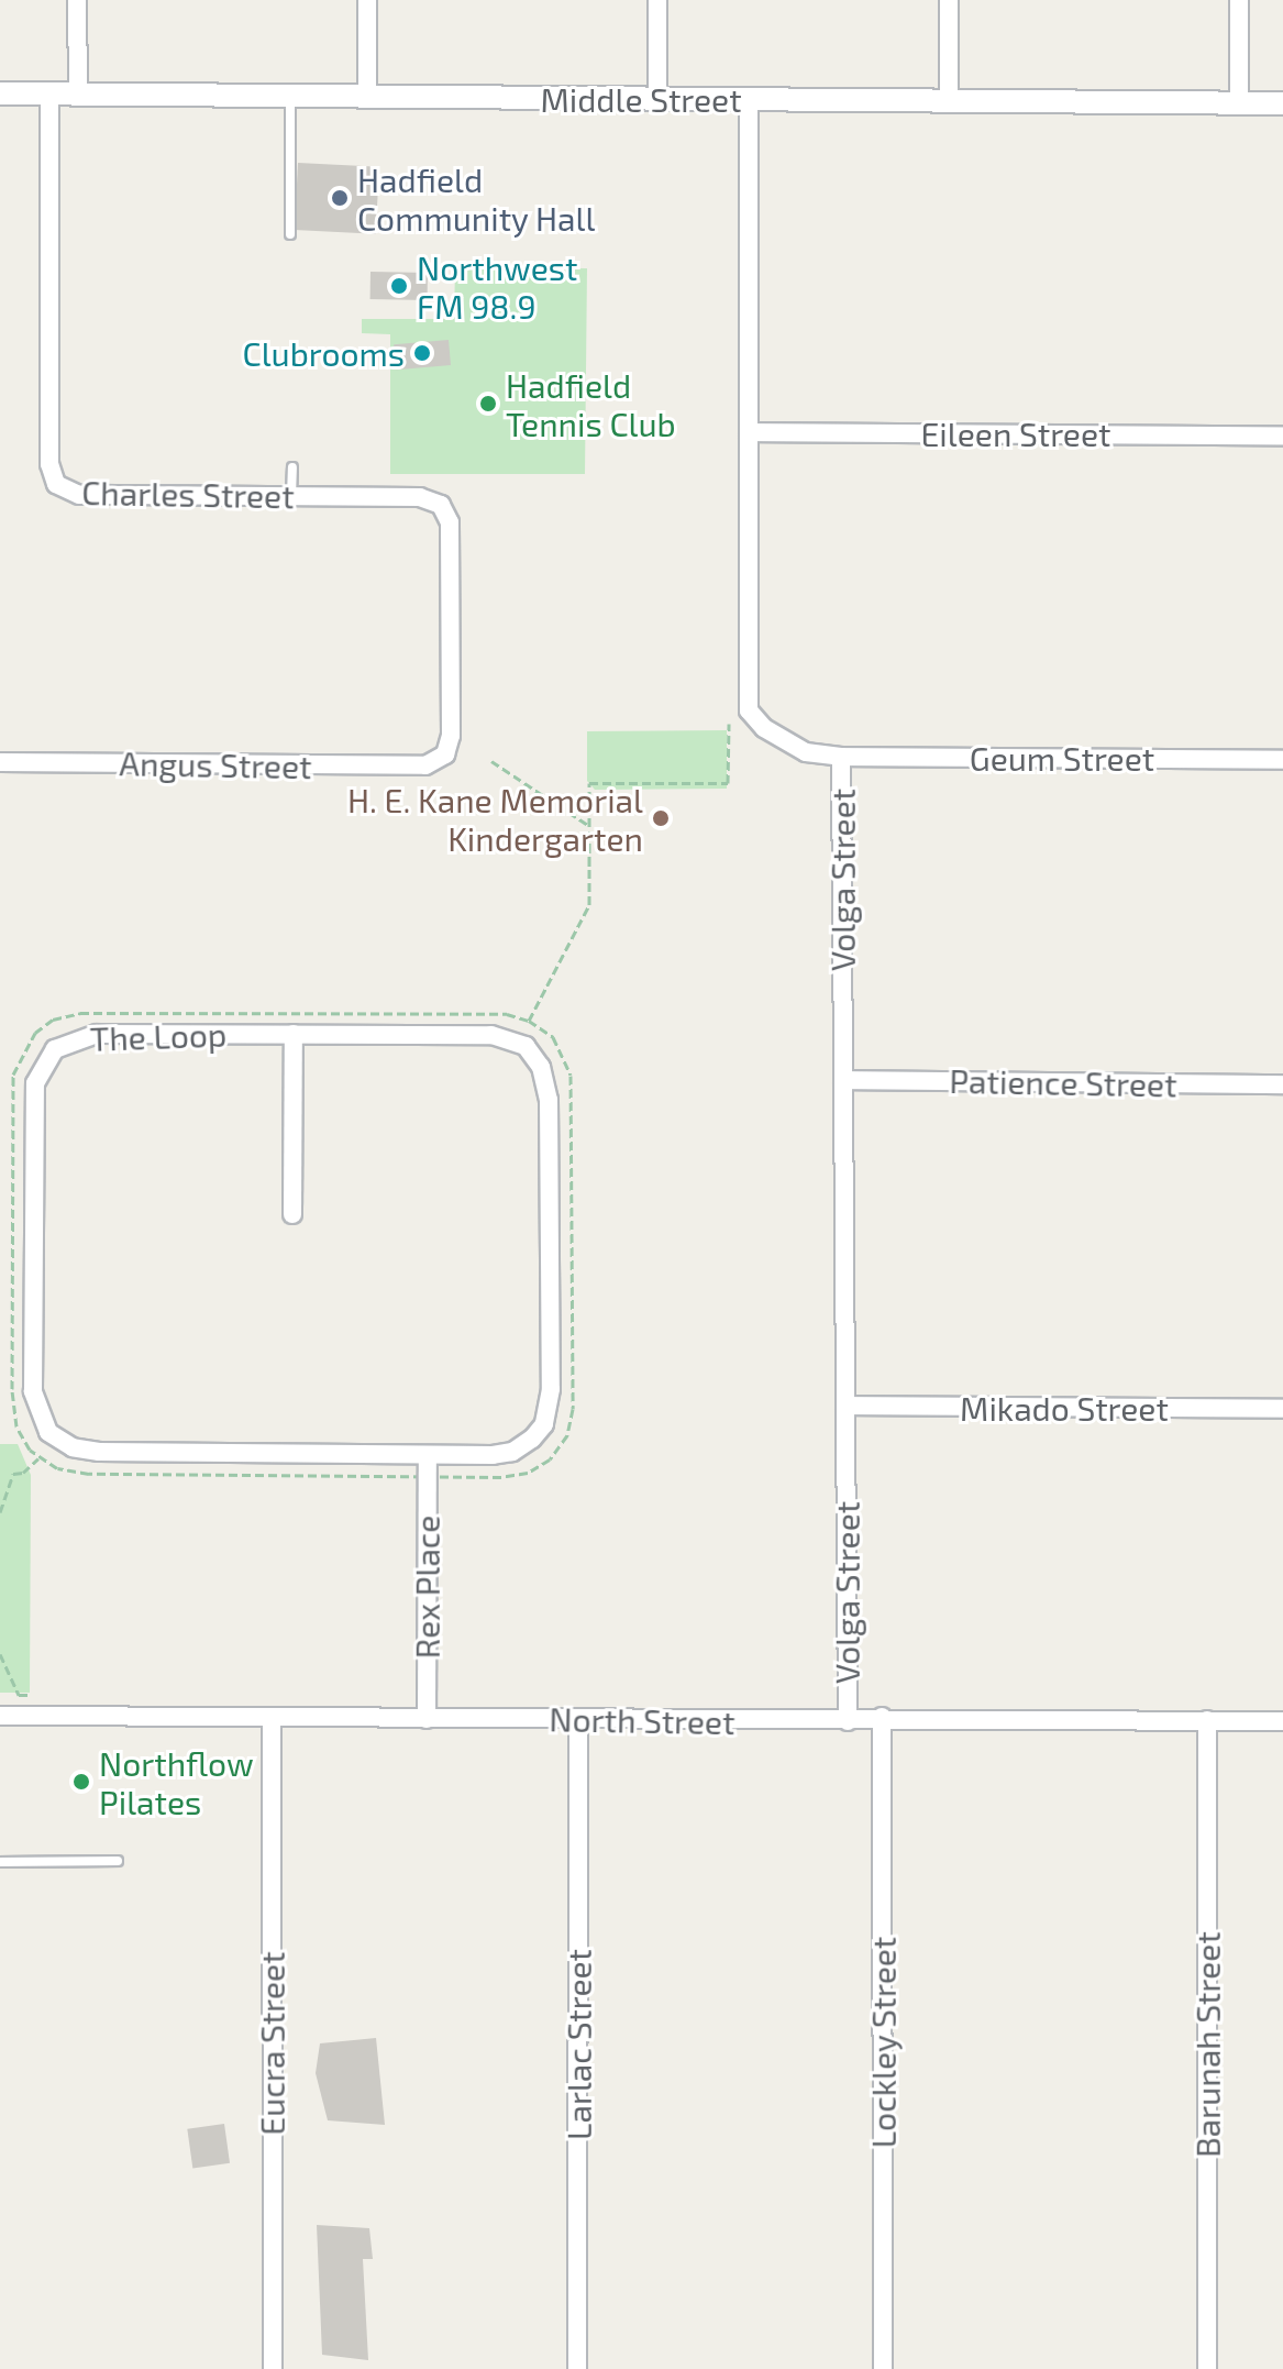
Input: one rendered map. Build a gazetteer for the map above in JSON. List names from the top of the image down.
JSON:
{
  "streets": {
    "street": [
      "Middle Street",
      "Eileen Street",
      "Charles Street",
      "Geum Street",
      "Angus Street",
      "Volga Street",
      "The Loop",
      "Patience Street",
      "Mikado Street",
      "Rex Place",
      "North Street",
      "Lockley Street",
      "Eucra Street",
      "Larlac Street",
      "Barunah Street"
    ]
  },
  "crossings": [
    ["Middle Street", "Charles Street"],
    ["Middle Street", "Volga Street"],
    ["Eileen Street", "Volga Street"],
    ["Charles Street", "Angus Street"],
    ["Geum Street", "Volga Street"],
    ["Volga Street", "Patience Street"],
    ["Volga Street", "Mikado Street"],
    ["Volga Street", "North Street"],
    ["The Loop", "Rex Place"],
    ["Rex Place", "North Street"],
    ["North Street", "Lockley Street"],
    ["North Street", "Eucra Street"],
    ["North Street", "Larlac Street"],
    ["North Street", "Barunah Street"]
  ],
  "places": [
    "Hadfield Community Hall",
    "Northwest FM 98.9",
    "Clubrooms",
    "Hadfield Tennis Club",
    "H. E. Kane Memorial Kindergarten",
    "Northflow Pilates"
  ]
}
